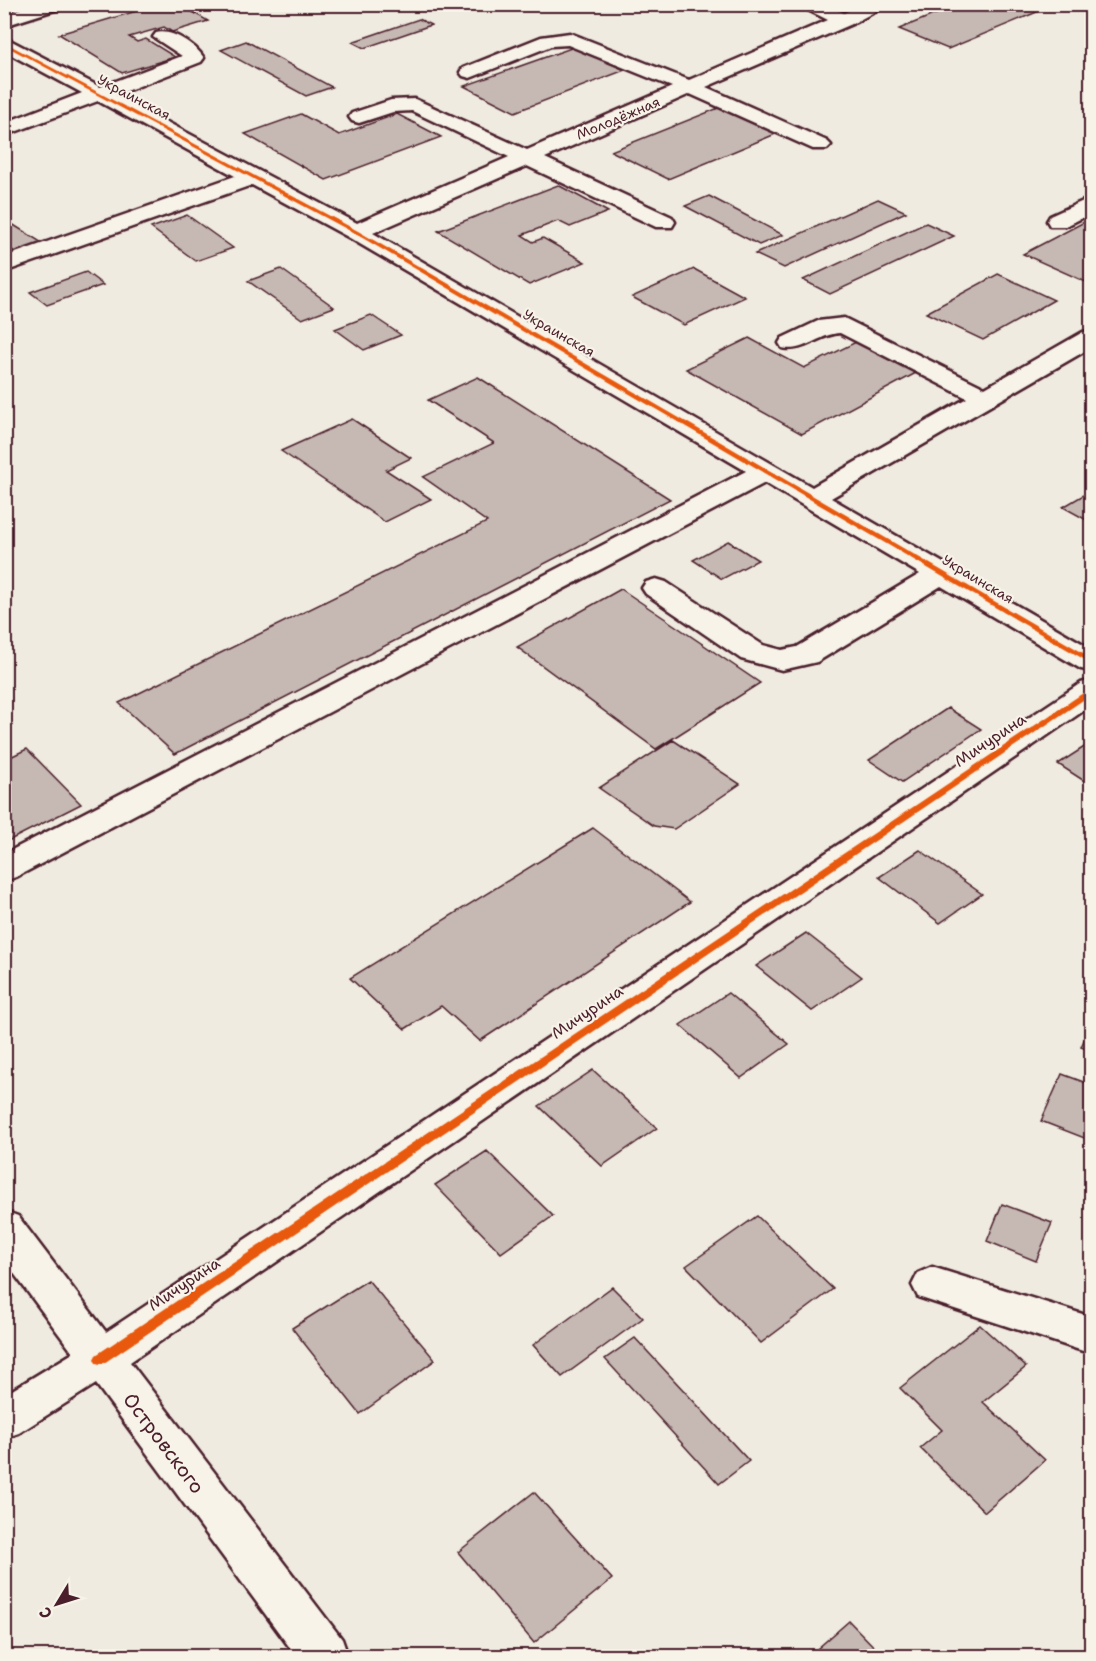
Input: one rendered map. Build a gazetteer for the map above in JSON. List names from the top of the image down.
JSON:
{
  "streets": {
    "street": [
      "Украинская",
      "Молодёжная",
      "Мичурина",
      "Островского"
    ]
  },
  "crossings": [
    ["Украинская", "Молодёжная"],
    ["Мичурина", "Островского"]
  ],
  "north": "bottom left"
}
